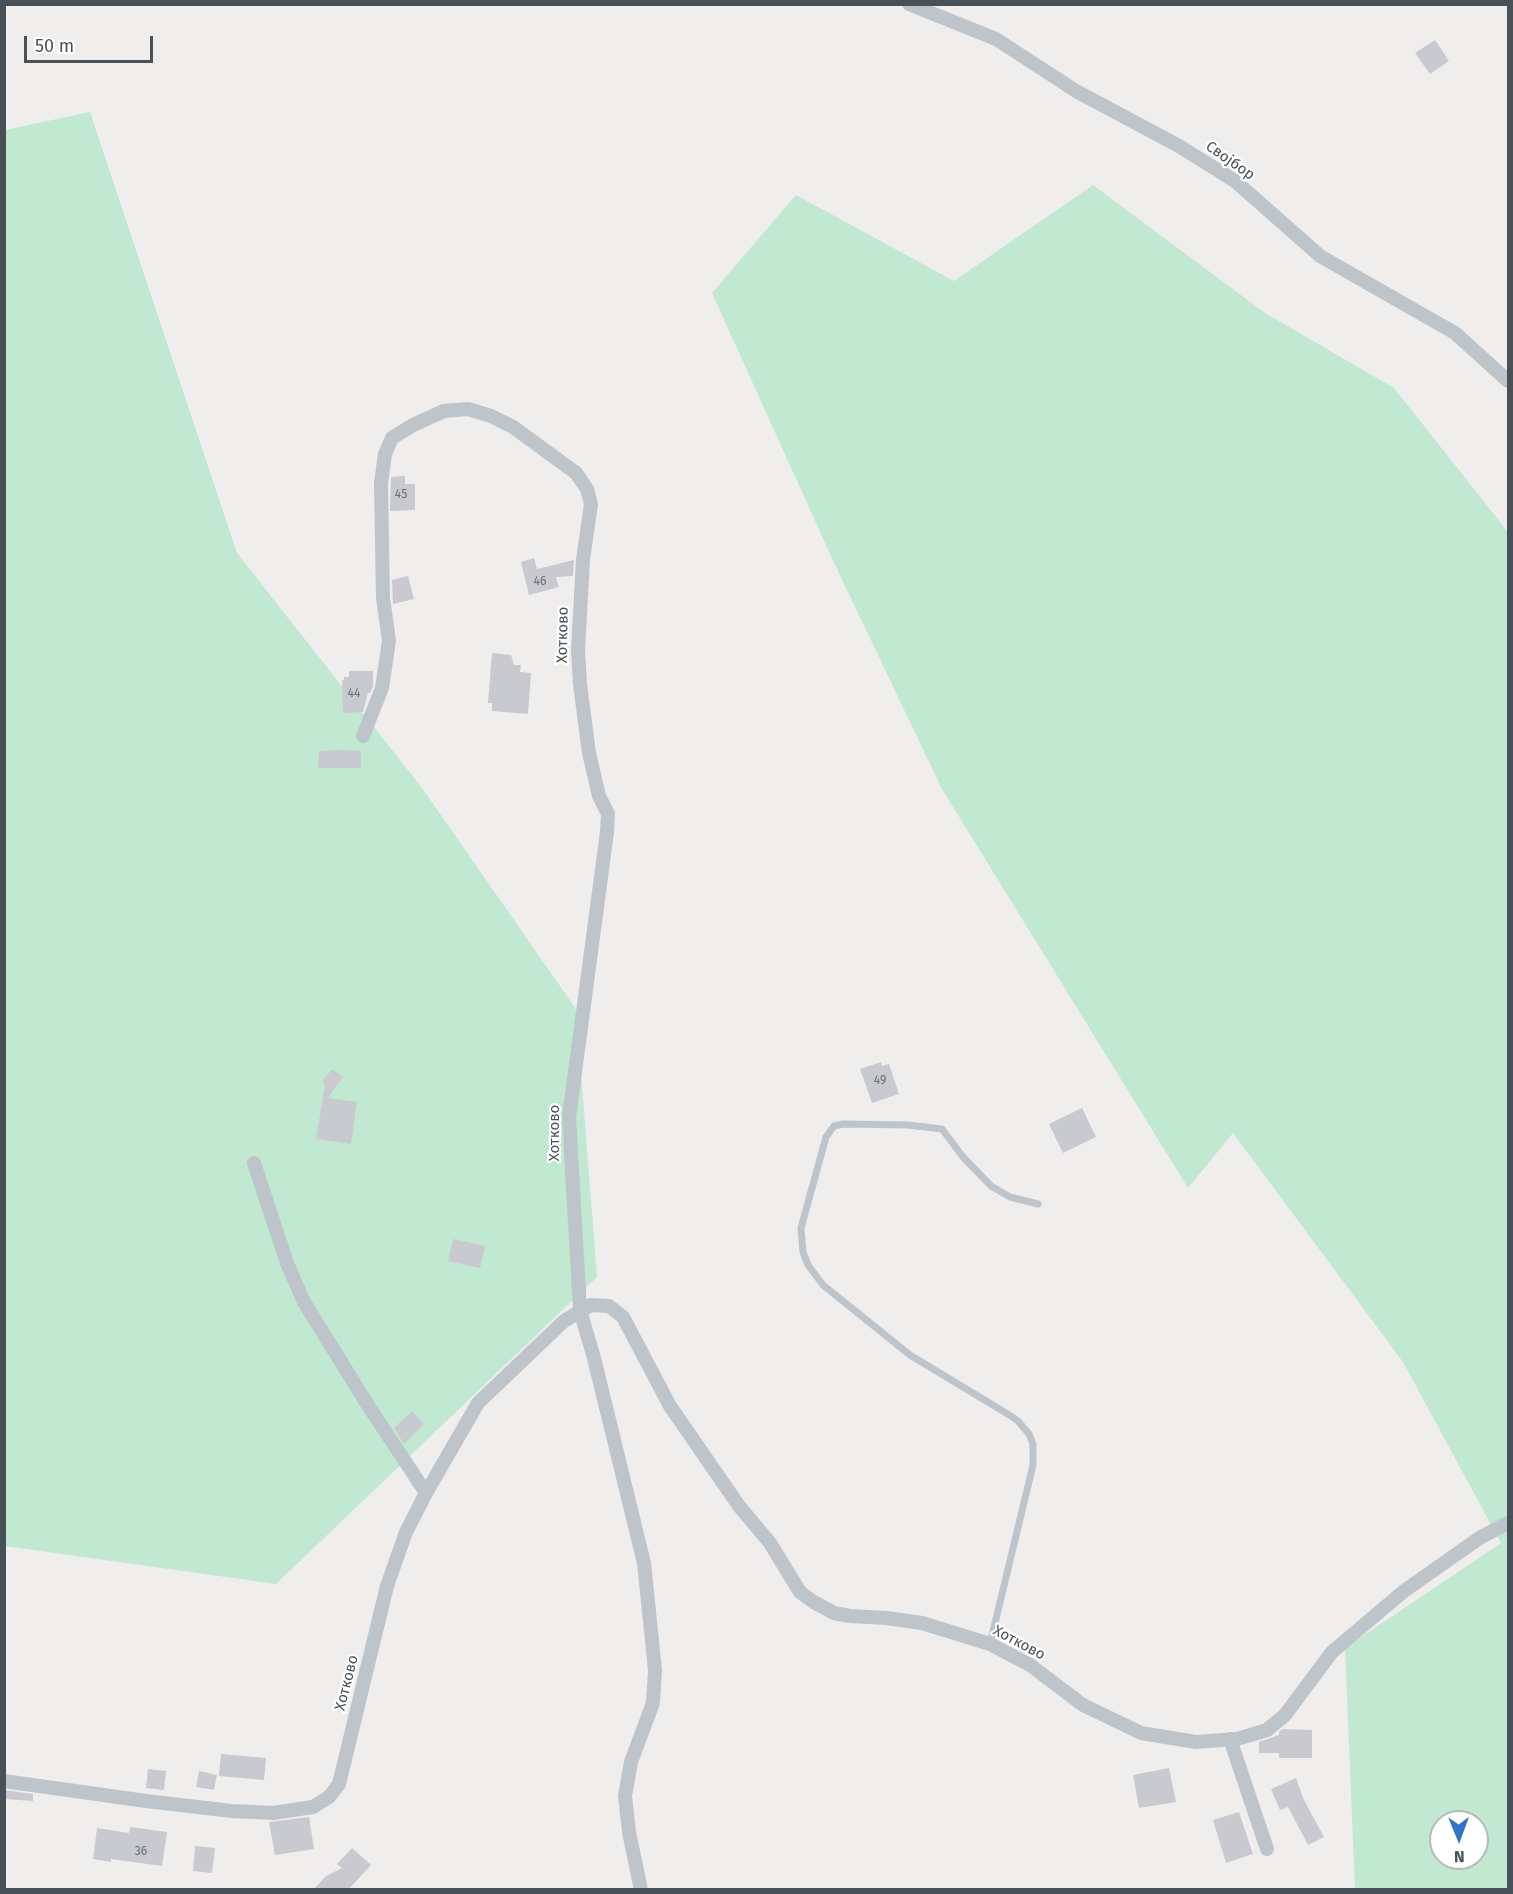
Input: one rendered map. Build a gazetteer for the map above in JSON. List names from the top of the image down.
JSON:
{
  "streets": {
    "street": ["Својбор", "Хотково"]
  },
  "house_numbers": [
    "45",
    "46",
    "44",
    "49",
    "36"
  ],
  "scale_bar": "50 m",
  "north": "bottom"
}
